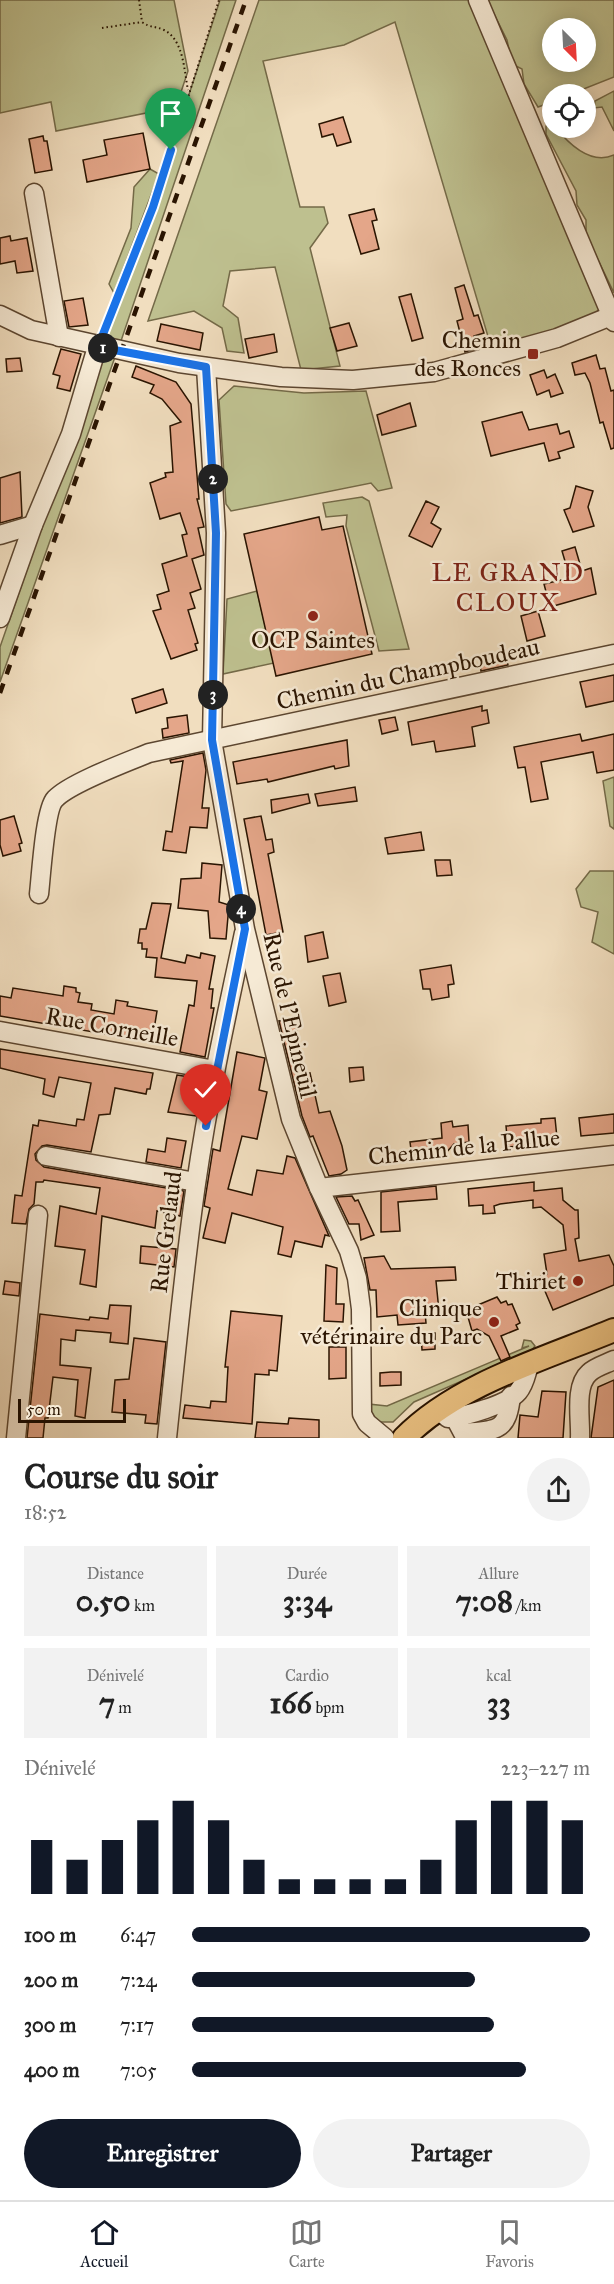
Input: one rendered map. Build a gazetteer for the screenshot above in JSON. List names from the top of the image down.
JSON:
{
  "streets": {
    "street": [
      "Chemin du Champboudeau",
      "Rue de l'Epineuil",
      "Rue Corneille",
      "Chemin de la Pallue",
      "Rue Grelaud"
    ]
  },
  "crossings": [
    ["Chemin du Champboudeau", "Rue de l'Epineuil"],
    ["Rue de l'Epineuil", "Chemin de la Pallue"],
    ["Rue de l'Epineuil", "Rue Grelaud"],
    ["Rue Corneille", "Rue Grelaud"]
  ],
  "districts": ["LE GRAND CLOUX"],
  "places": {
    "transit": ["Chemin des Ronces"],
    "other": ["OCP Saintes", "Thiriet", "Clinique vétérinaire du Parc"]
  },
  "scale_bar": "50 m",
  "north": "bottom right",
  "page": {
    "pins": [
      "1",
      "2",
      "3",
      "4"
    ],
    "scale": "50 m",
    "heading": ["Course du soir", "18:52"],
    "stats": [
      ["Distance", "0.50 km"],
      ["Durée", "3:34"],
      ["Allure", "7:08 /km"],
      ["Dénivelé", "7 m"],
      ["Cardio", "166 bpm"],
      ["kcal", "33"]
    ],
    "chart": ["Dénivelé", "223–227 m"],
    "list": [
      {
        "name": "100 m",
        "note": "6:47"
      },
      {
        "name": "200 m",
        "note": "7:24"
      },
      {
        "name": "300 m",
        "note": "7:17"
      },
      {
        "name": "400 m",
        "note": "7:05"
      }
    ],
    "buttons": ["Enregistrer", "Partager"],
    "tabs": ["Accueil", "Carte", "Favoris"]
  }
}
